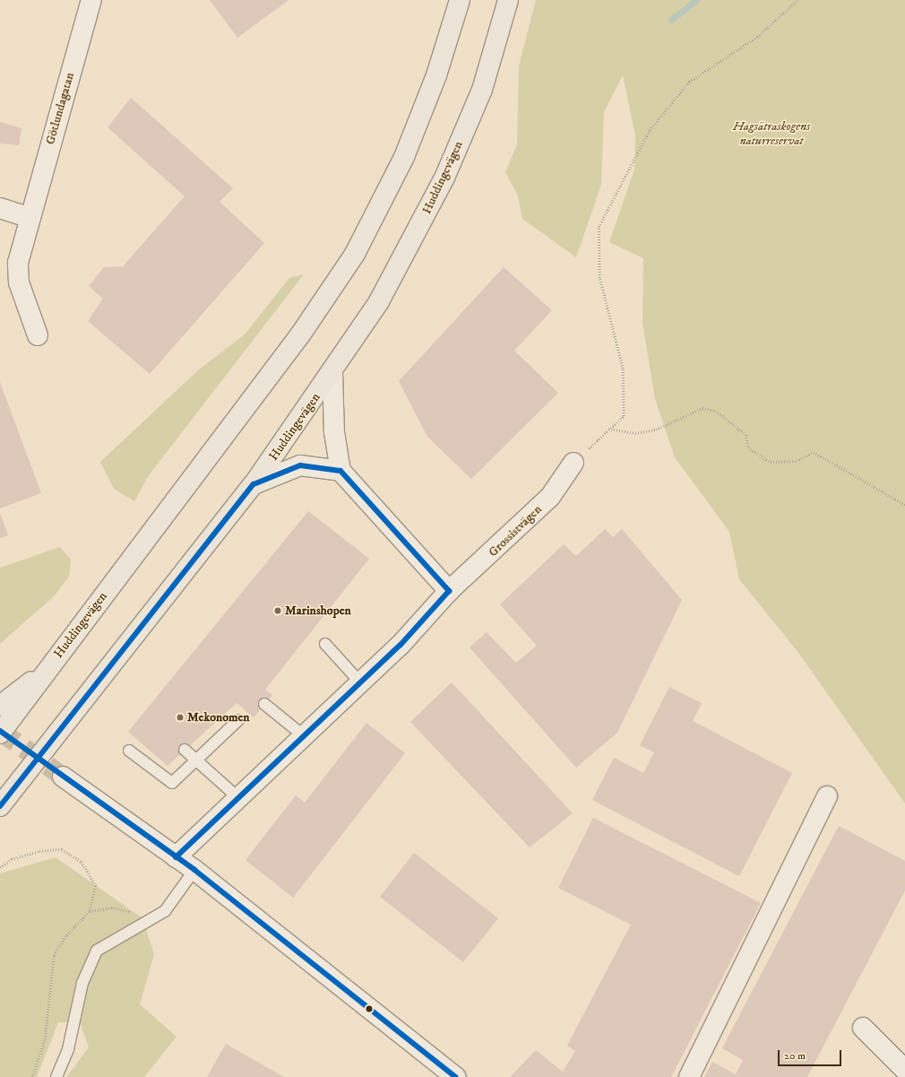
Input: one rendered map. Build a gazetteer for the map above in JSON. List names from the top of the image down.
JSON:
{
  "streets": {
    "main road": ["Huddingevägen"],
    "street": ["Götlundagatan", "Grossistvägen"]
  },
  "parks": ["Hagsätraskogens naturreservat"],
  "places": ["Marinshopen", "Mekonomen"],
  "scale_bar": "20 m"
}
